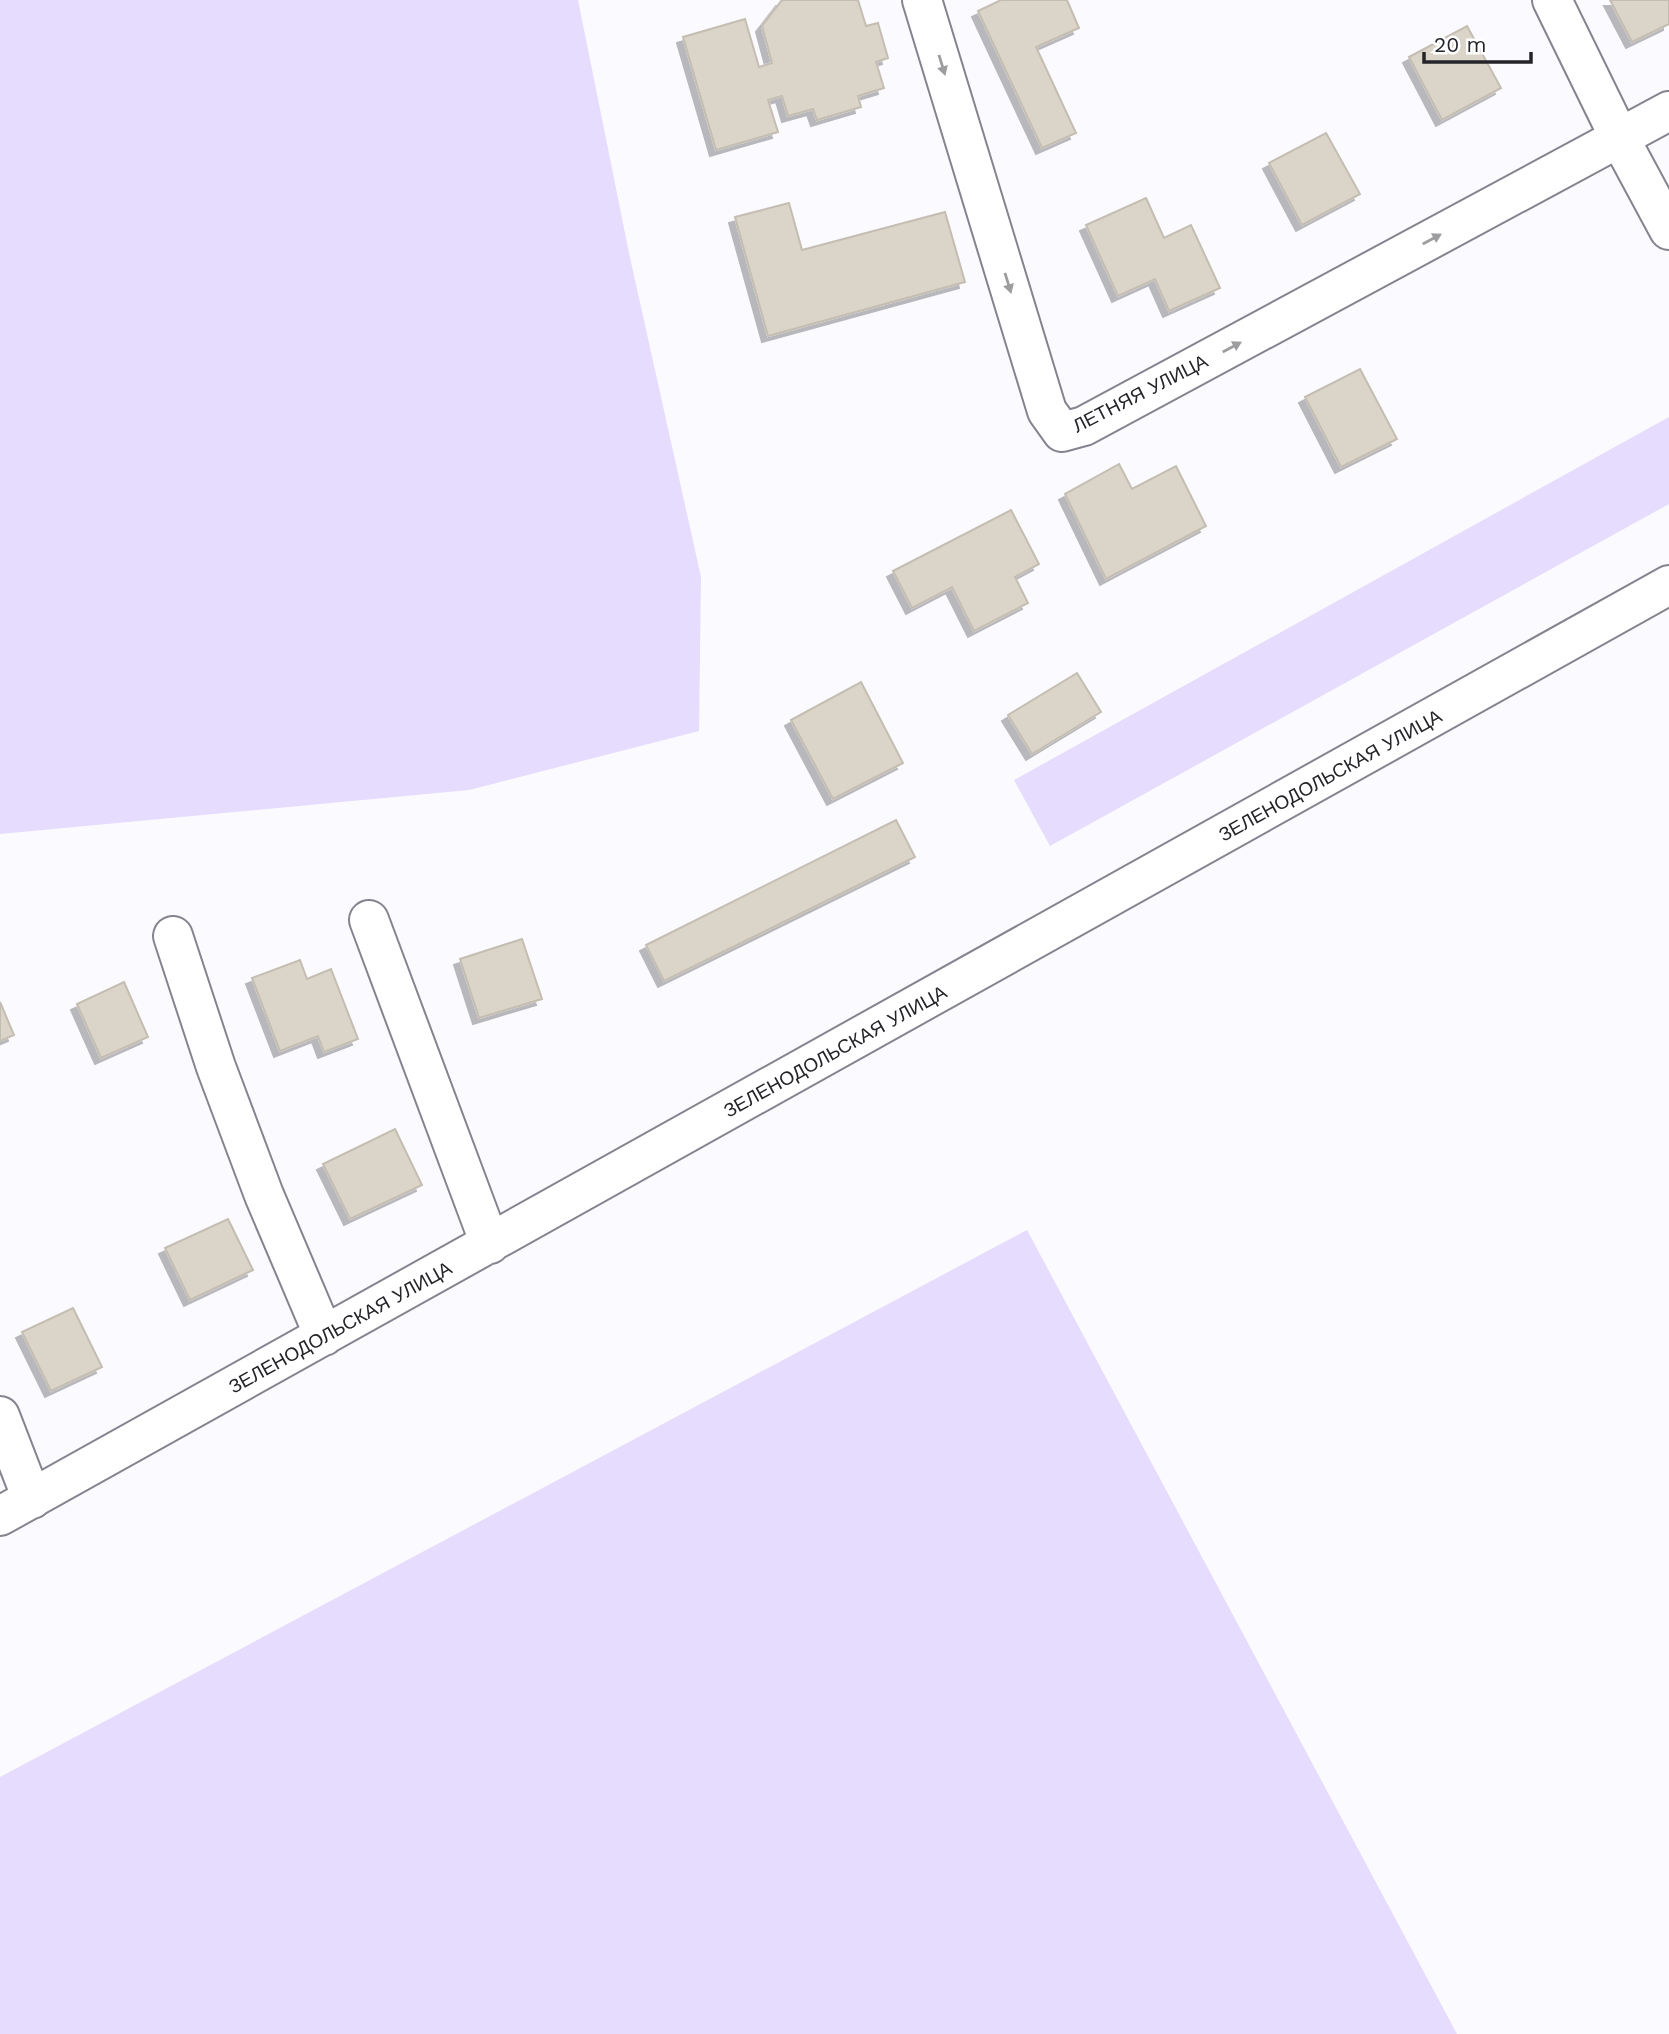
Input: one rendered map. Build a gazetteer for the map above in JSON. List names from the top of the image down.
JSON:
{
  "streets": {
    "street": ["ЛЕТНЯЯ УЛИЦА", "ЗЕЛЕНОДОЛЬСКАЯ УЛИЦА"]
  },
  "scale_bar": "20 m"
}
